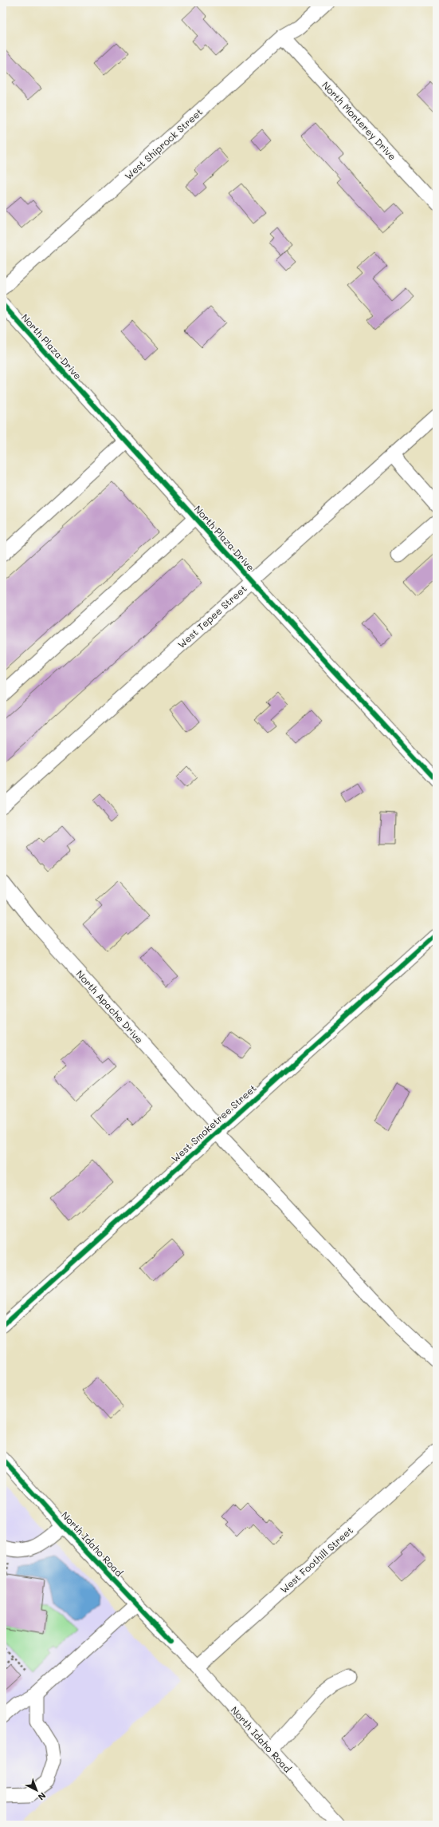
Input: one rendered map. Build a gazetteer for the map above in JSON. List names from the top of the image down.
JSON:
{
  "streets": {
    "street": [
      "North Monterey Drive",
      "West Shiprock Street",
      "North Plaza Drive",
      "West Tepee Street",
      "North Apache Drive",
      "West Smoketree Street",
      "North Idaho Road",
      "West Foothill Street"
    ]
  },
  "crossings": [
    ["North Monterey Drive", "West Shiprock Street"],
    ["North Plaza Drive", "West Tepee Street"],
    ["North Apache Drive", "West Smoketree Street"],
    ["North Idaho Road", "West Foothill Street"]
  ],
  "north": "bottom right"
}
